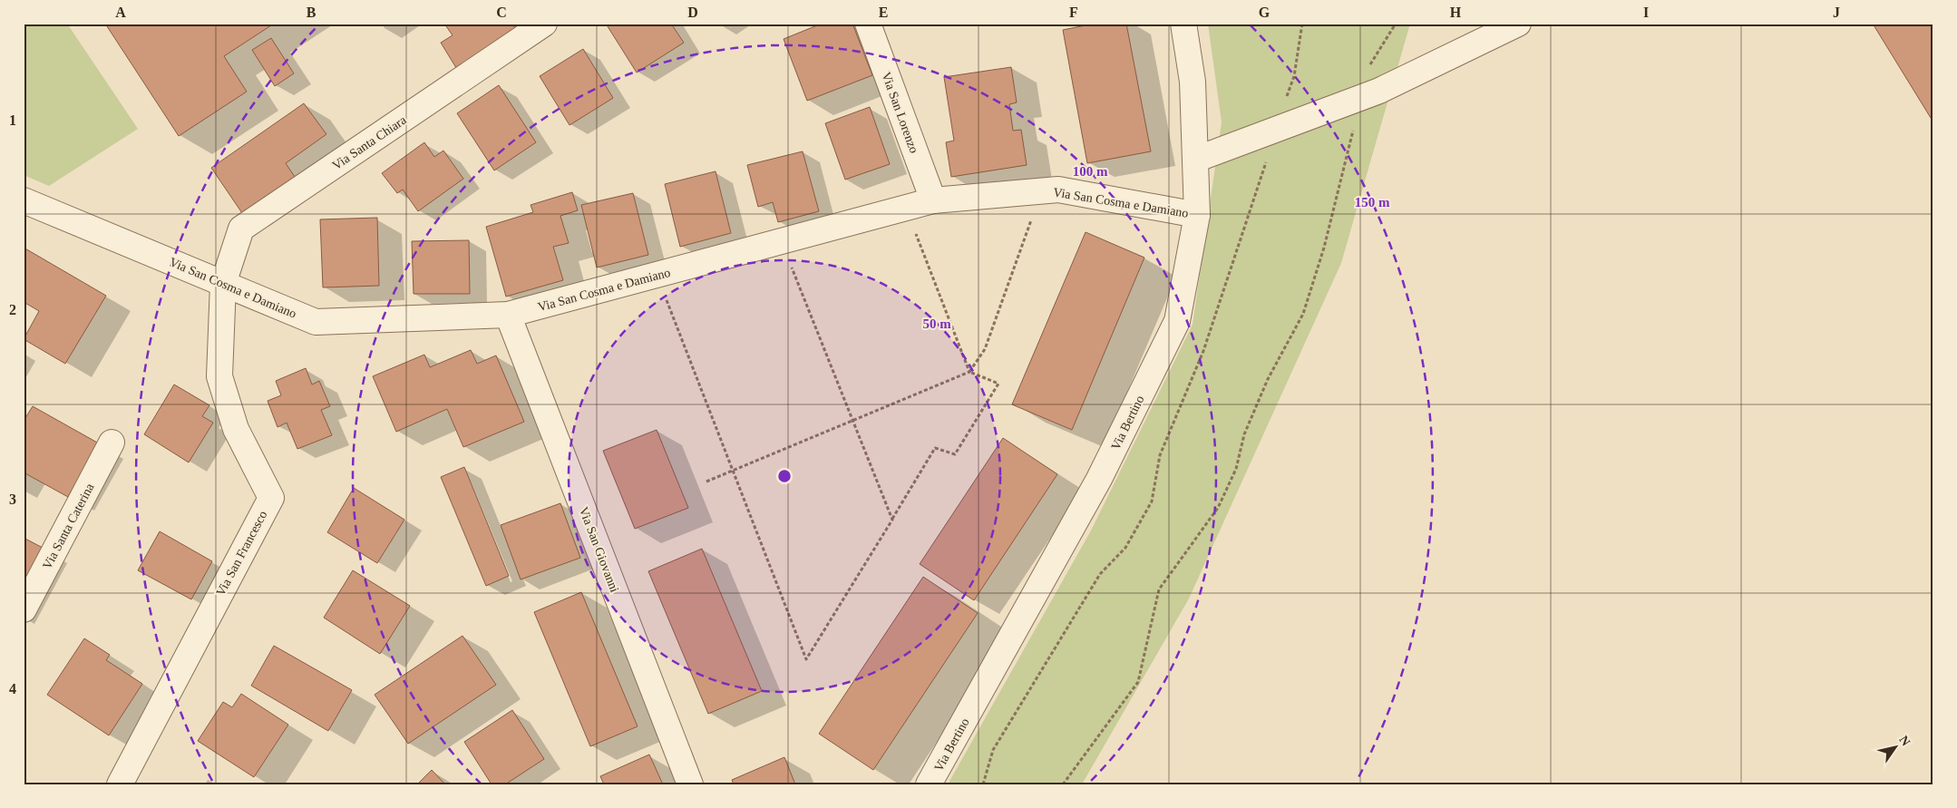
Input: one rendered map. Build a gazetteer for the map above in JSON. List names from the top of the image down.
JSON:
{
  "streets": {
    "street": [
      "Via San Lorenzo",
      "Via Santa Chiara",
      "Via San Cosma e Damiano",
      "Via Bertino",
      "Via Santa Caterina",
      "Via San Giovanni",
      "Via San Francesco"
    ]
  },
  "crossings": [
    ["Via San Lorenzo", "Via San Cosma e Damiano"],
    ["Via Santa Chiara", "Via San Cosma e Damiano"],
    ["Via Santa Chiara", "Via San Francesco"],
    ["Via San Cosma e Damiano", "Via Bertino"],
    ["Via San Cosma e Damiano", "Via San Giovanni"],
    ["Via San Cosma e Damiano", "Via San Francesco"]
  ],
  "north": "top right",
  "grid": {
    "columns": [
      "A",
      "B",
      "C",
      "D",
      "E",
      "F",
      "G",
      "H",
      "I",
      "J"
    ],
    "rows": [
      "1",
      "2",
      "3",
      "4"
    ]
  },
  "rings": ["100 m", "150 m", "50 m"]
}
